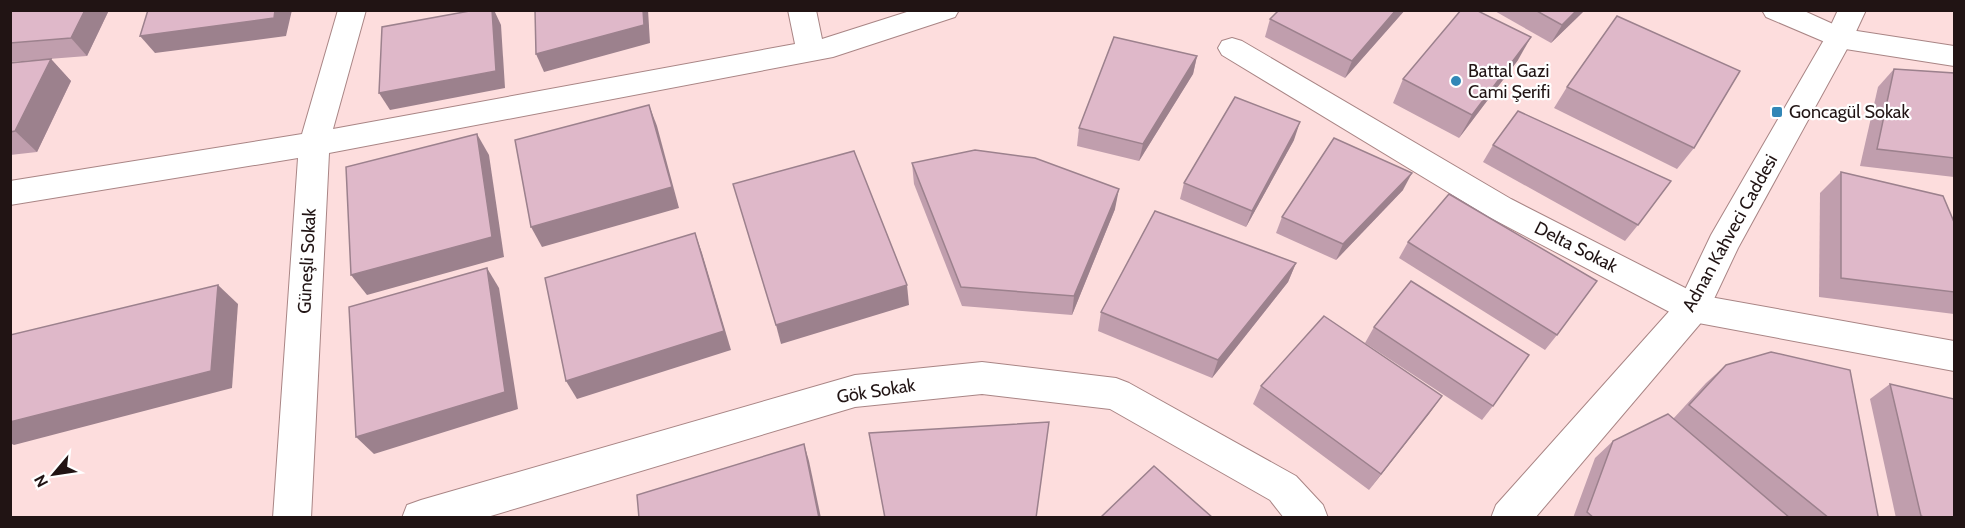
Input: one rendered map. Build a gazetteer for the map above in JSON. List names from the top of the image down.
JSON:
{
  "streets": {
    "street": [
      "Adnan Kahveci Caddesi",
      "Delta Sokak",
      "Güneşli Sokak",
      "Gök Sokak"
    ]
  },
  "crossings": [
    ["Adnan Kahveci Caddesi", "Delta Sokak"]
  ],
  "places": {
    "other": ["Battal Gazi Cami Şerifi"],
    "transit": ["Goncagül Sokak"]
  },
  "north": "bottom left"
}
